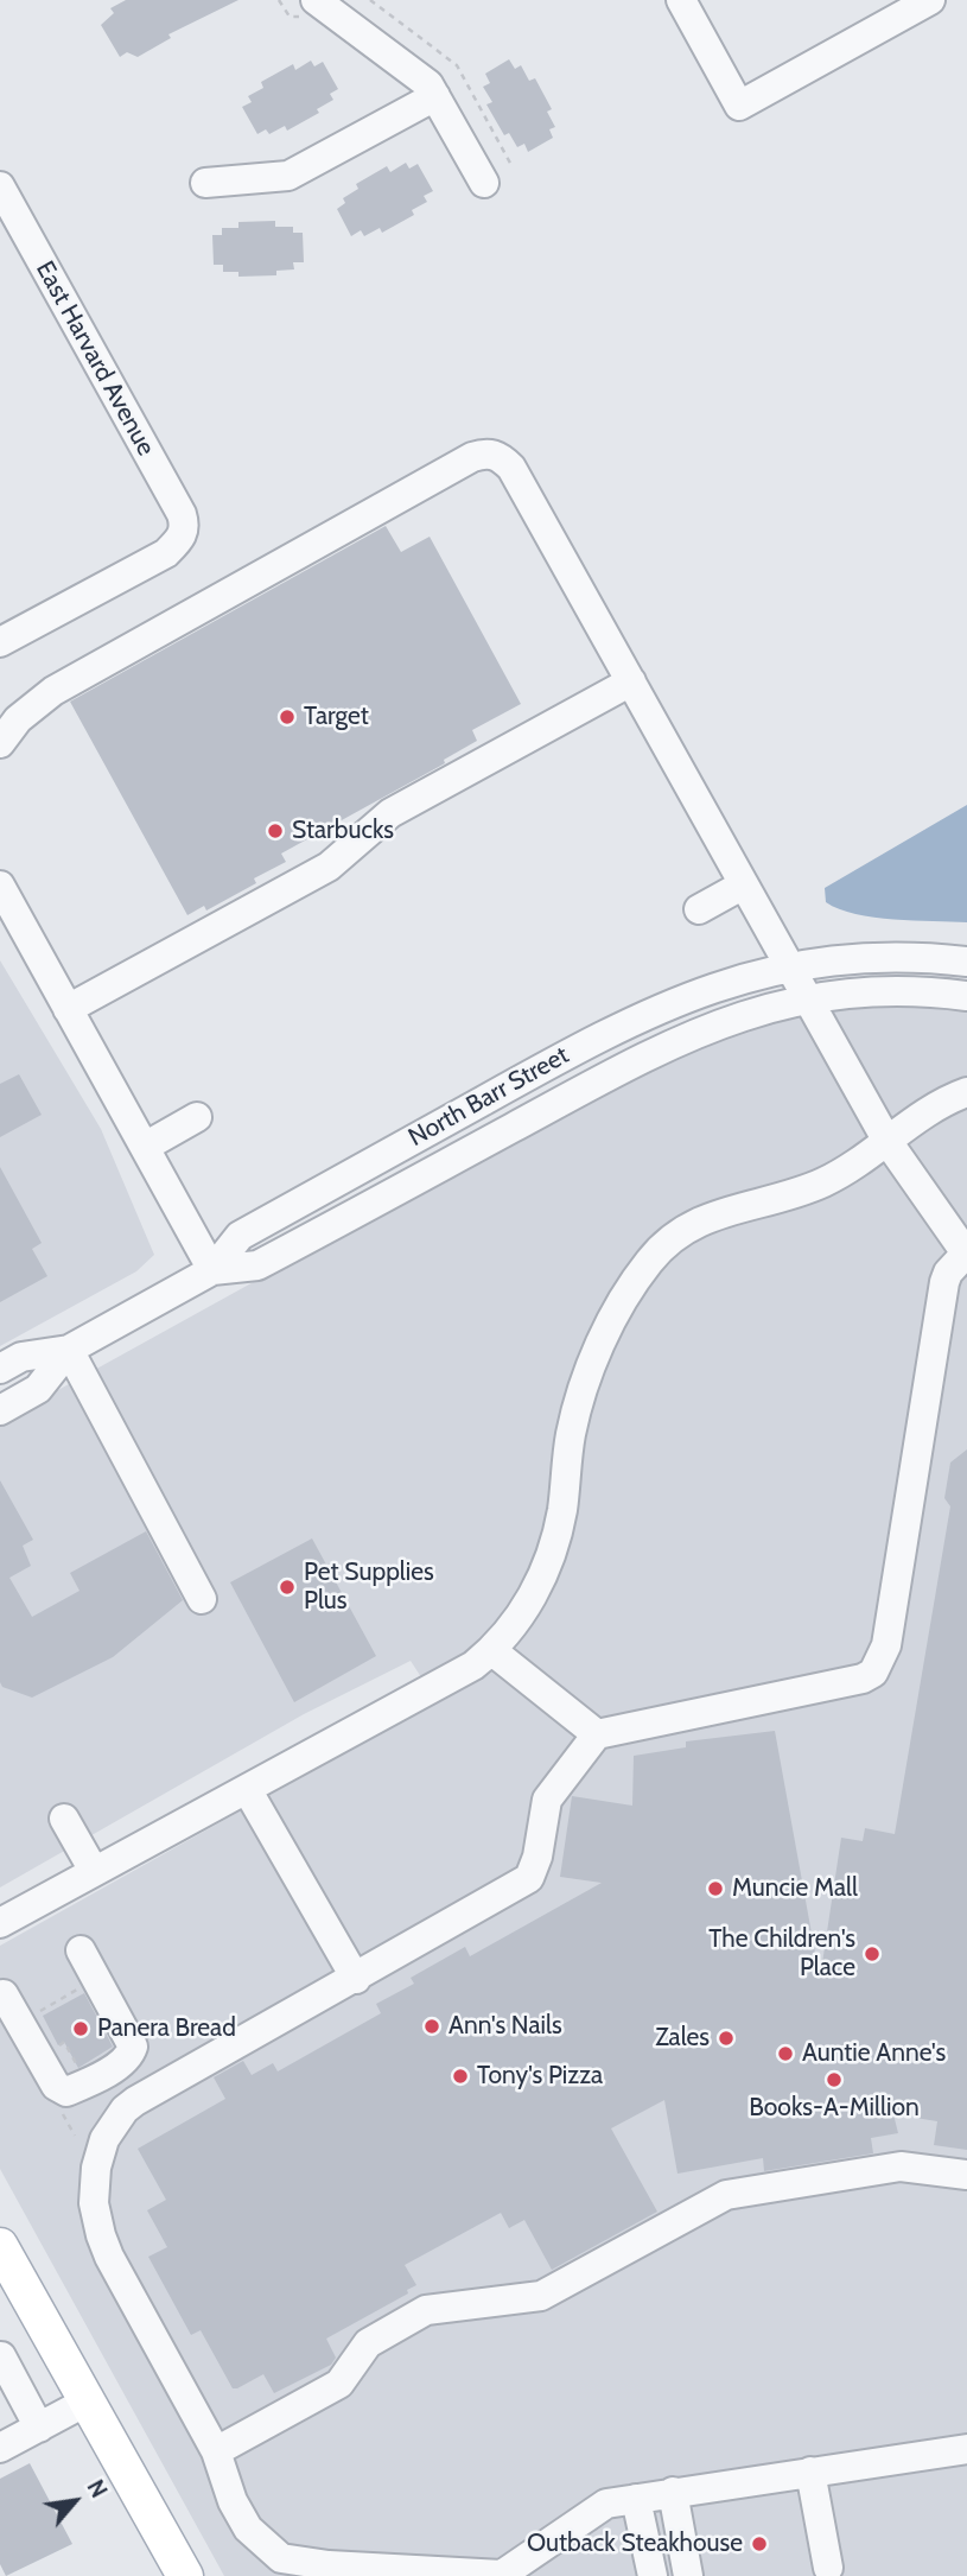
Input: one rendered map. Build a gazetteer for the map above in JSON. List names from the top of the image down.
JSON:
{
  "streets": {
    "street": ["East Harvard Avenue", "North Barr Street"]
  },
  "places": [
    "Target",
    "Starbucks",
    "Pet Supplies Plus",
    "Muncie Mall",
    "The Children's Place",
    "Ann's Nails",
    "Panera Bread",
    "Zales",
    "Auntie Anne's",
    "Tony's Pizza",
    "Books-A-Million",
    "Outback Steakhouse"
  ],
  "north": "top right"
}
